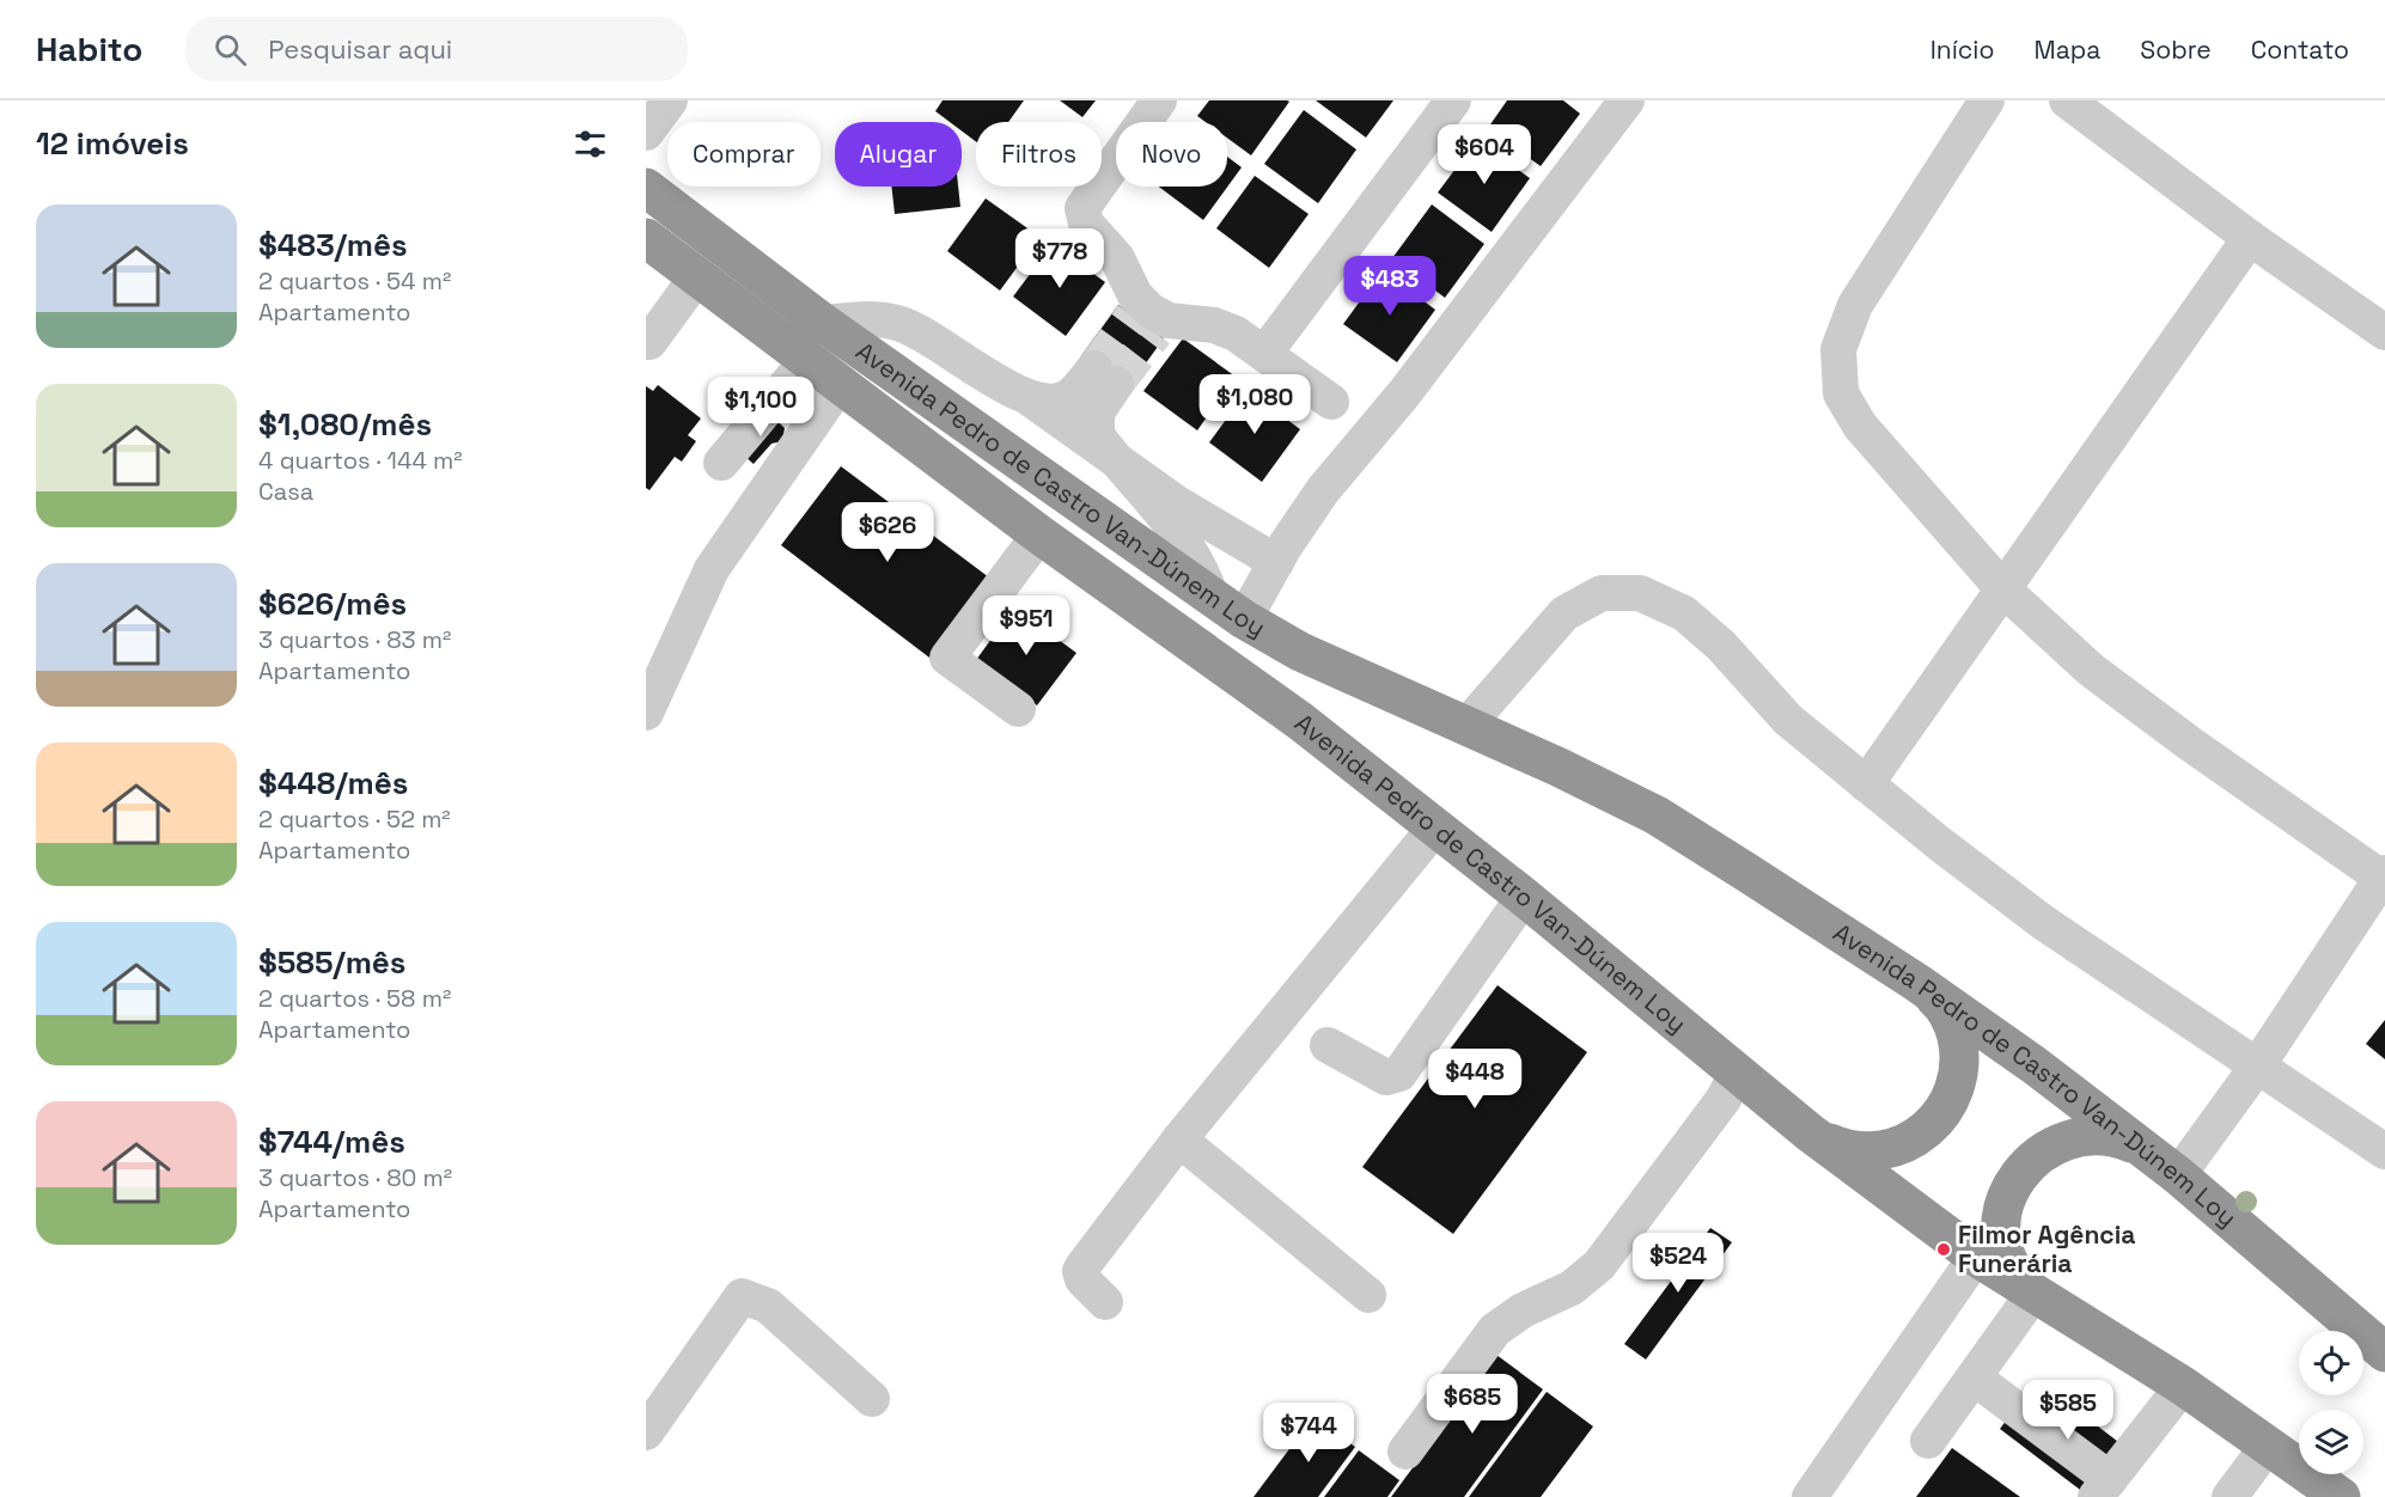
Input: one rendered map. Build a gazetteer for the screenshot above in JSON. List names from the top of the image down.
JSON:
{
  "streets": {
    "highway": ["Avenida Pedro de Castro Van-Dúnem Loy"]
  },
  "places": ["Filmor Agência Funerária"],
  "page": {
    "header": "Habito",
    "search": "Pesquisar aqui",
    "nav": [
      "Início",
      "Mapa",
      "Sobre",
      "Contato"
    ],
    "heading": "12 imóveis",
    "chip": [
      "Comprar",
      "Alugar",
      "Filtros",
      "Novo"
    ],
    "price": [
      "$604",
      "$778",
      "$483",
      "$1,080",
      "$1,100",
      "$626",
      "$951",
      "$448",
      "$524",
      "$685",
      "$585",
      "$744"
    ],
    "list": [
      {
        "name": "$483/mês",
        "note": "2 quartos · 54 m² · Apartamento"
      },
      {
        "name": "$1,080/mês",
        "note": "4 quartos · 144 m² · Casa"
      },
      {
        "name": "$626/mês",
        "note": "3 quartos · 83 m² · Apartamento"
      },
      {
        "name": "$448/mês",
        "note": "2 quartos · 52 m² · Apartamento"
      },
      {
        "name": "$585/mês",
        "note": "2 quartos · 58 m² · Apartamento"
      },
      {
        "name": "$744/mês",
        "note": "3 quartos · 80 m² · Apartamento"
      }
    ]
  }
}
